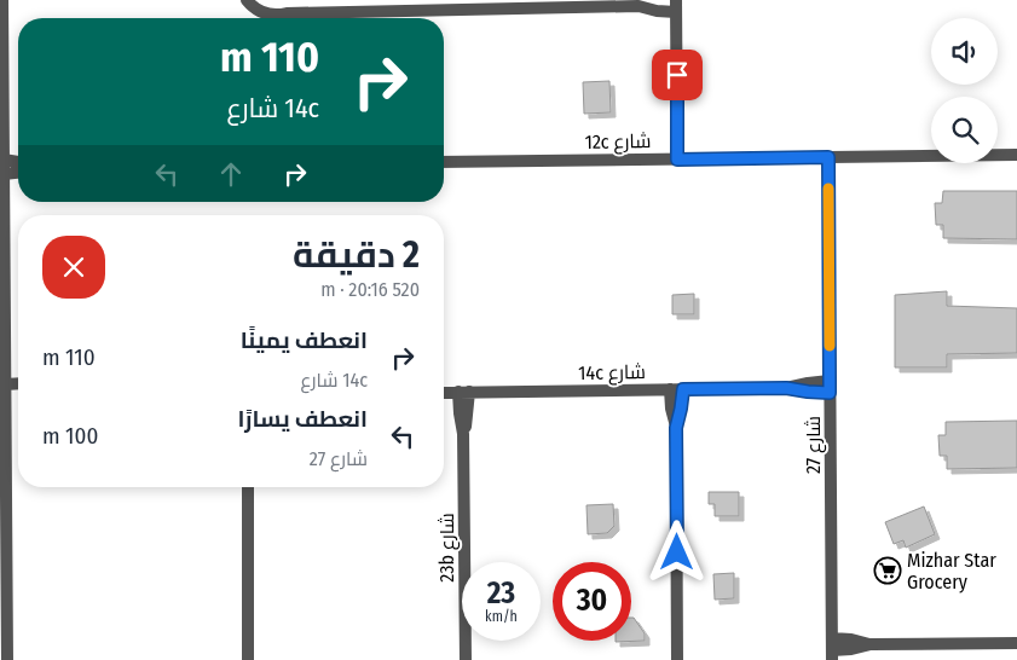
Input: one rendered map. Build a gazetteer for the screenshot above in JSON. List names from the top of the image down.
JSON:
{
  "streets": {
    "street": [
      "12c شارع",
      "14c شارع",
      "شارع 27",
      "23b شارع"
    ]
  },
  "crossings": [
    ["12c شارع", "شارع 27"],
    ["14c شارع", "شارع 27"],
    ["14c شارع", "23b شارع"]
  ],
  "places": {
    "supermarket": ["Mizhar Star Grocery"]
  },
  "page": {
    "turn": ["110 m", "14c شارع"],
    "heading": ["2 دقيقة", "520 m · 20:16"],
    "list": [
      {
        "name": "انعطف يمينًا",
        "note": "14c شارع",
        "value": "110 m"
      },
      {
        "name": "انعطف يسارًا",
        "note": "شارع 27",
        "value": "100 m"
      }
    ],
    "speed": "23 km/h",
    "limit": "30"
  }
}
